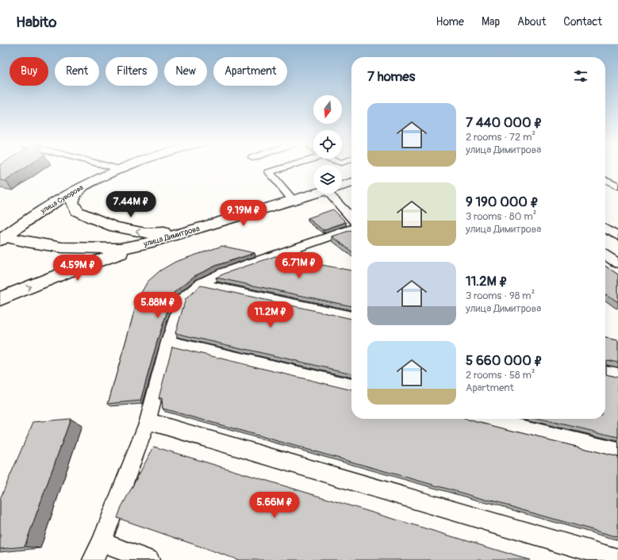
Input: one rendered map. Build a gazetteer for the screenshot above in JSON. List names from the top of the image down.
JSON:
{
  "streets": {
    "main road": ["улица Суворова", "улица Димитрова"]
  },
  "crossings": [
    ["улица Суворова", "улица Димитрова"]
  ],
  "north": "bottom",
  "page": {
    "header": "Habito",
    "nav": [
      "Home",
      "Map",
      "About",
      "Contact"
    ],
    "chip": [
      "Buy",
      "Rent",
      "Filters",
      "New",
      "Apartment"
    ],
    "heading": "7 homes",
    "list": [
      {
        "name": "7 440 000 ₽",
        "note": "2 rooms · 72 m² · улица Димитрова"
      },
      {
        "name": "9 190 000 ₽",
        "note": "3 rooms · 80 m² · улица Димитрова"
      },
      {
        "name": "11.2M ₽",
        "note": "3 rooms · 98 m² · улица Димитрова"
      },
      {
        "name": "5 660 000 ₽",
        "note": "2 rooms · 58 m² · Apartment"
      }
    ],
    "price": [
      "7.44M ₽",
      "9.19M ₽",
      "6.71M ₽",
      "4.59M ₽",
      "5.88M ₽",
      "11.2M ₽",
      "5.66M ₽"
    ]
  }
}
